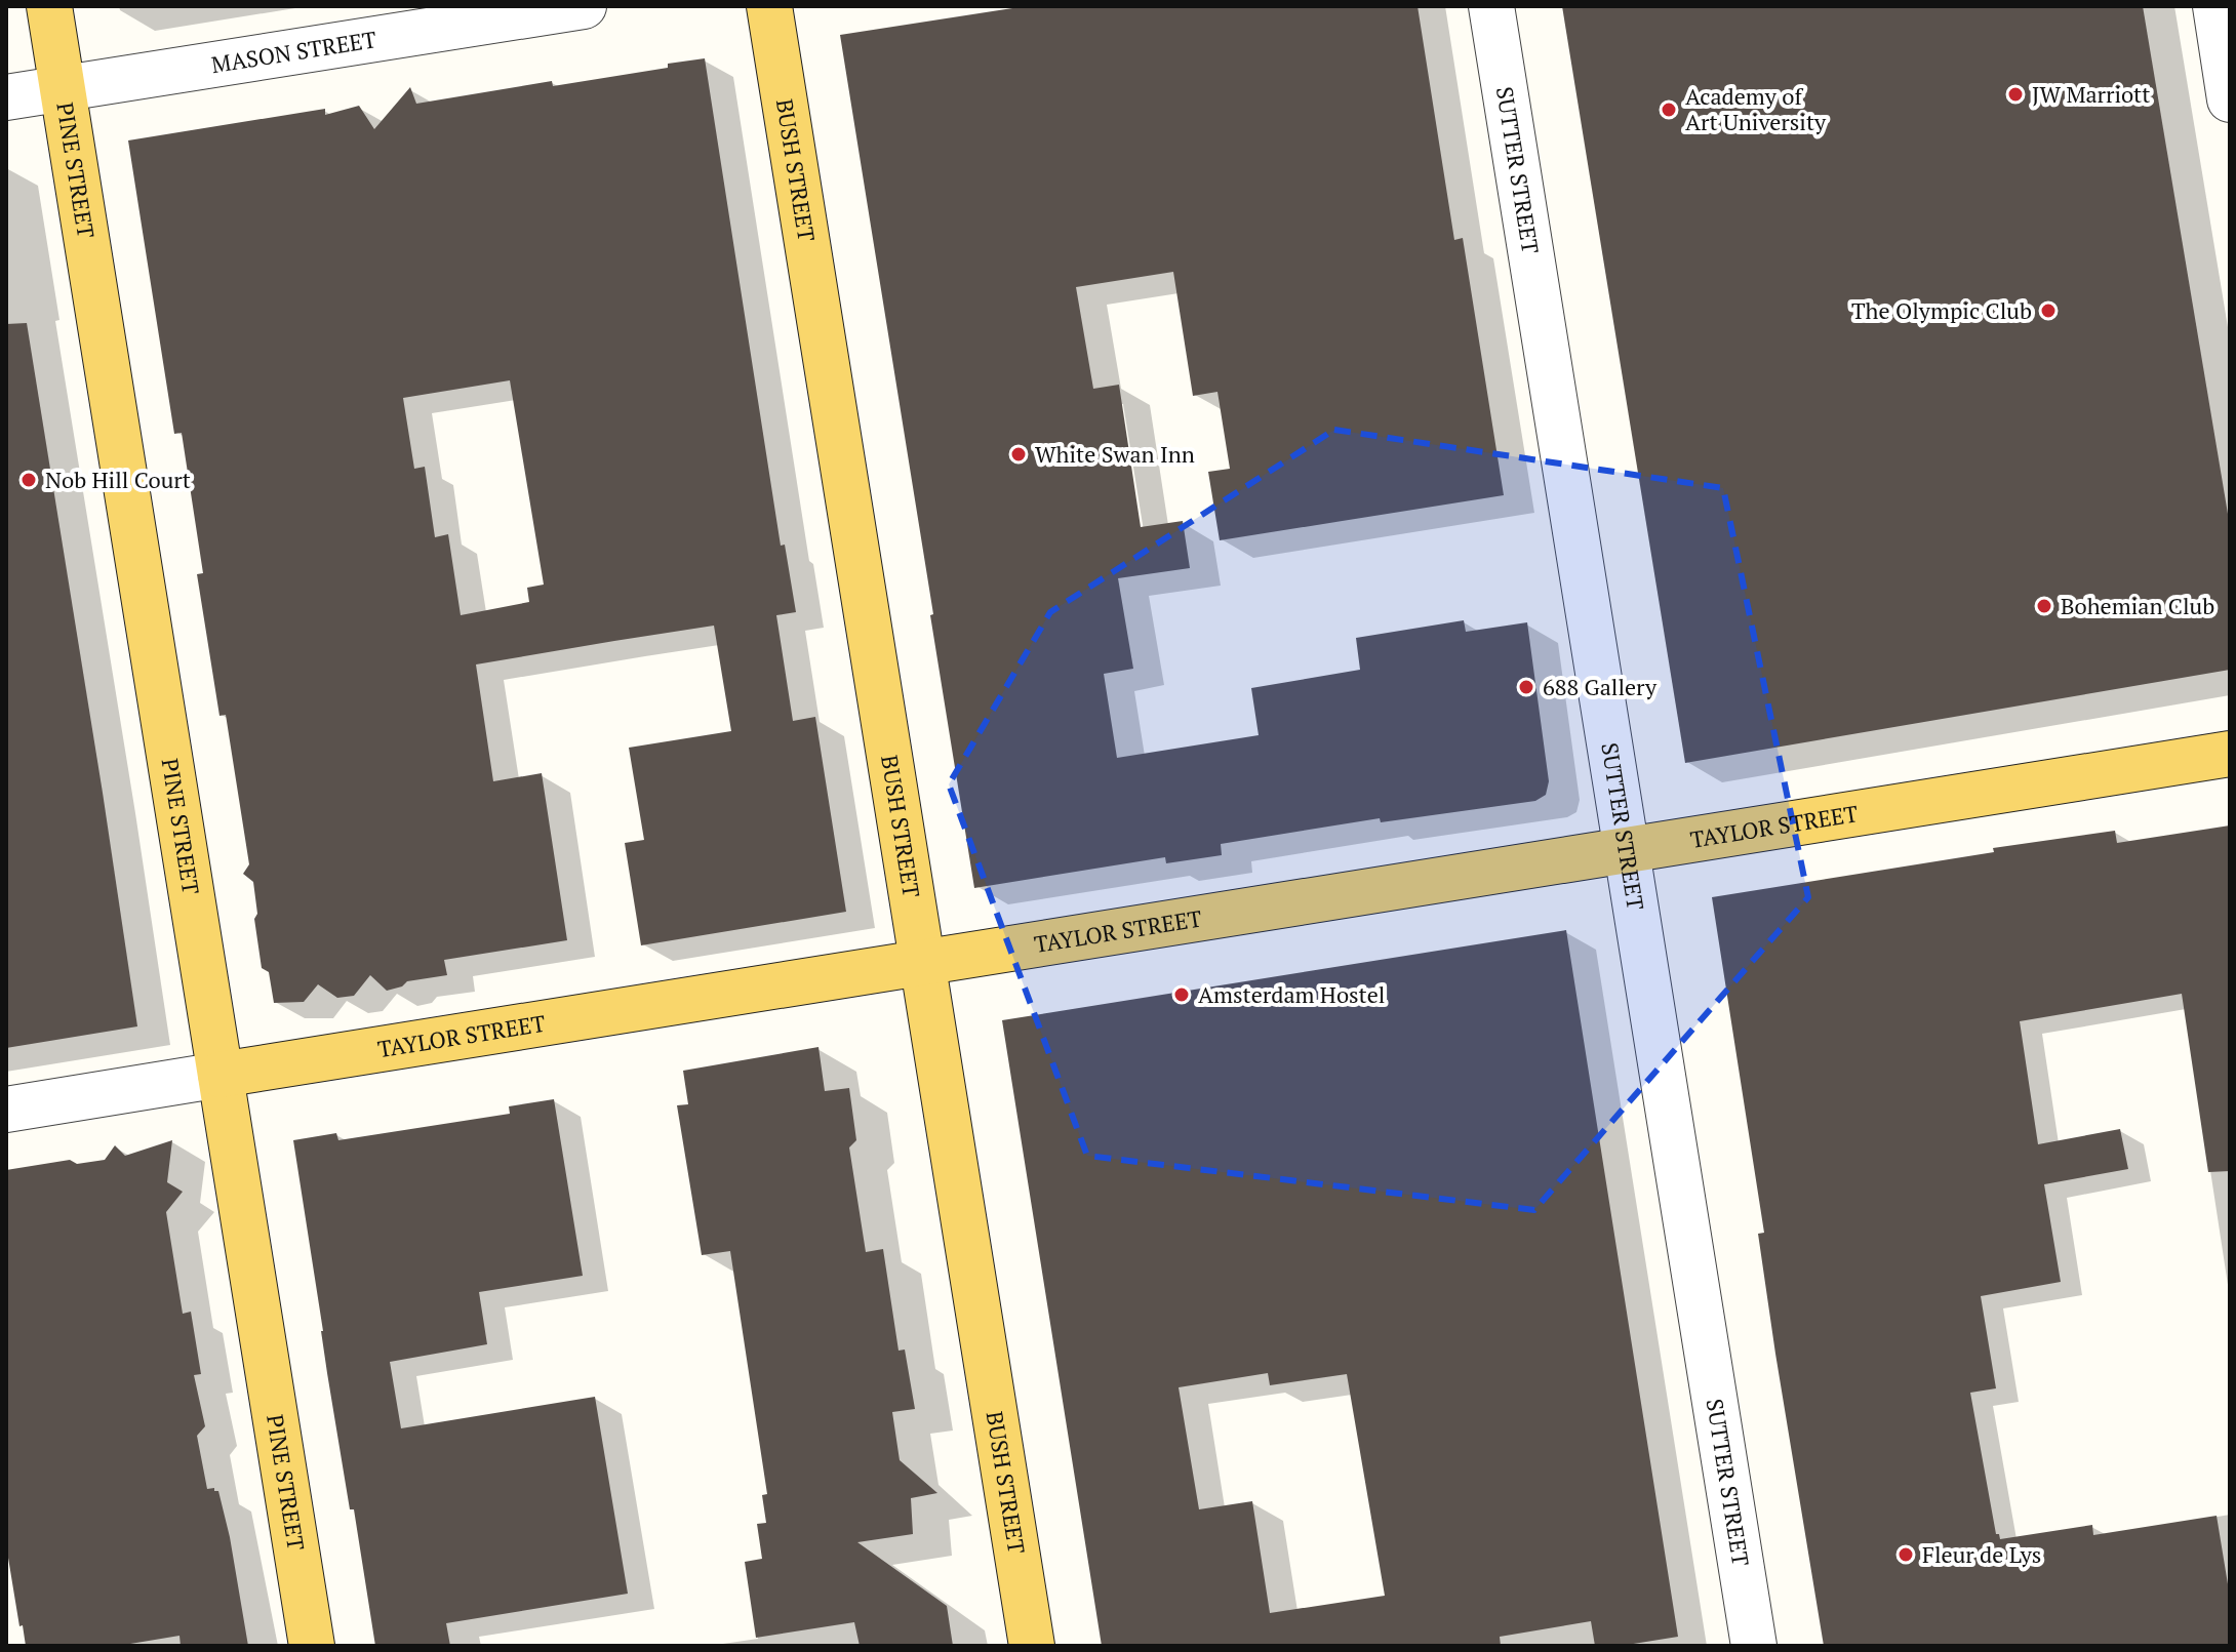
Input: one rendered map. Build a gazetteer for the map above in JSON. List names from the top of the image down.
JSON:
{
  "streets": {
    "main road": ["PINE STREET", "BUSH STREET", "TAYLOR STREET"],
    "street": ["MASON STREET", "SUTTER STREET"]
  },
  "crossings": [
    ["MASON STREET", "PINE STREET"],
    ["PINE STREET", "TAYLOR STREET"],
    ["BUSH STREET", "TAYLOR STREET"],
    ["SUTTER STREET", "TAYLOR STREET"]
  ],
  "places": [
    "JW Marriott",
    "Academy of Art University",
    "The Olympic Club",
    "White Swan Inn",
    "Nob Hill Court",
    "Bohemian Club",
    "688 Gallery",
    "Amsterdam Hostel",
    "Fleur de Lys"
  ]
}
